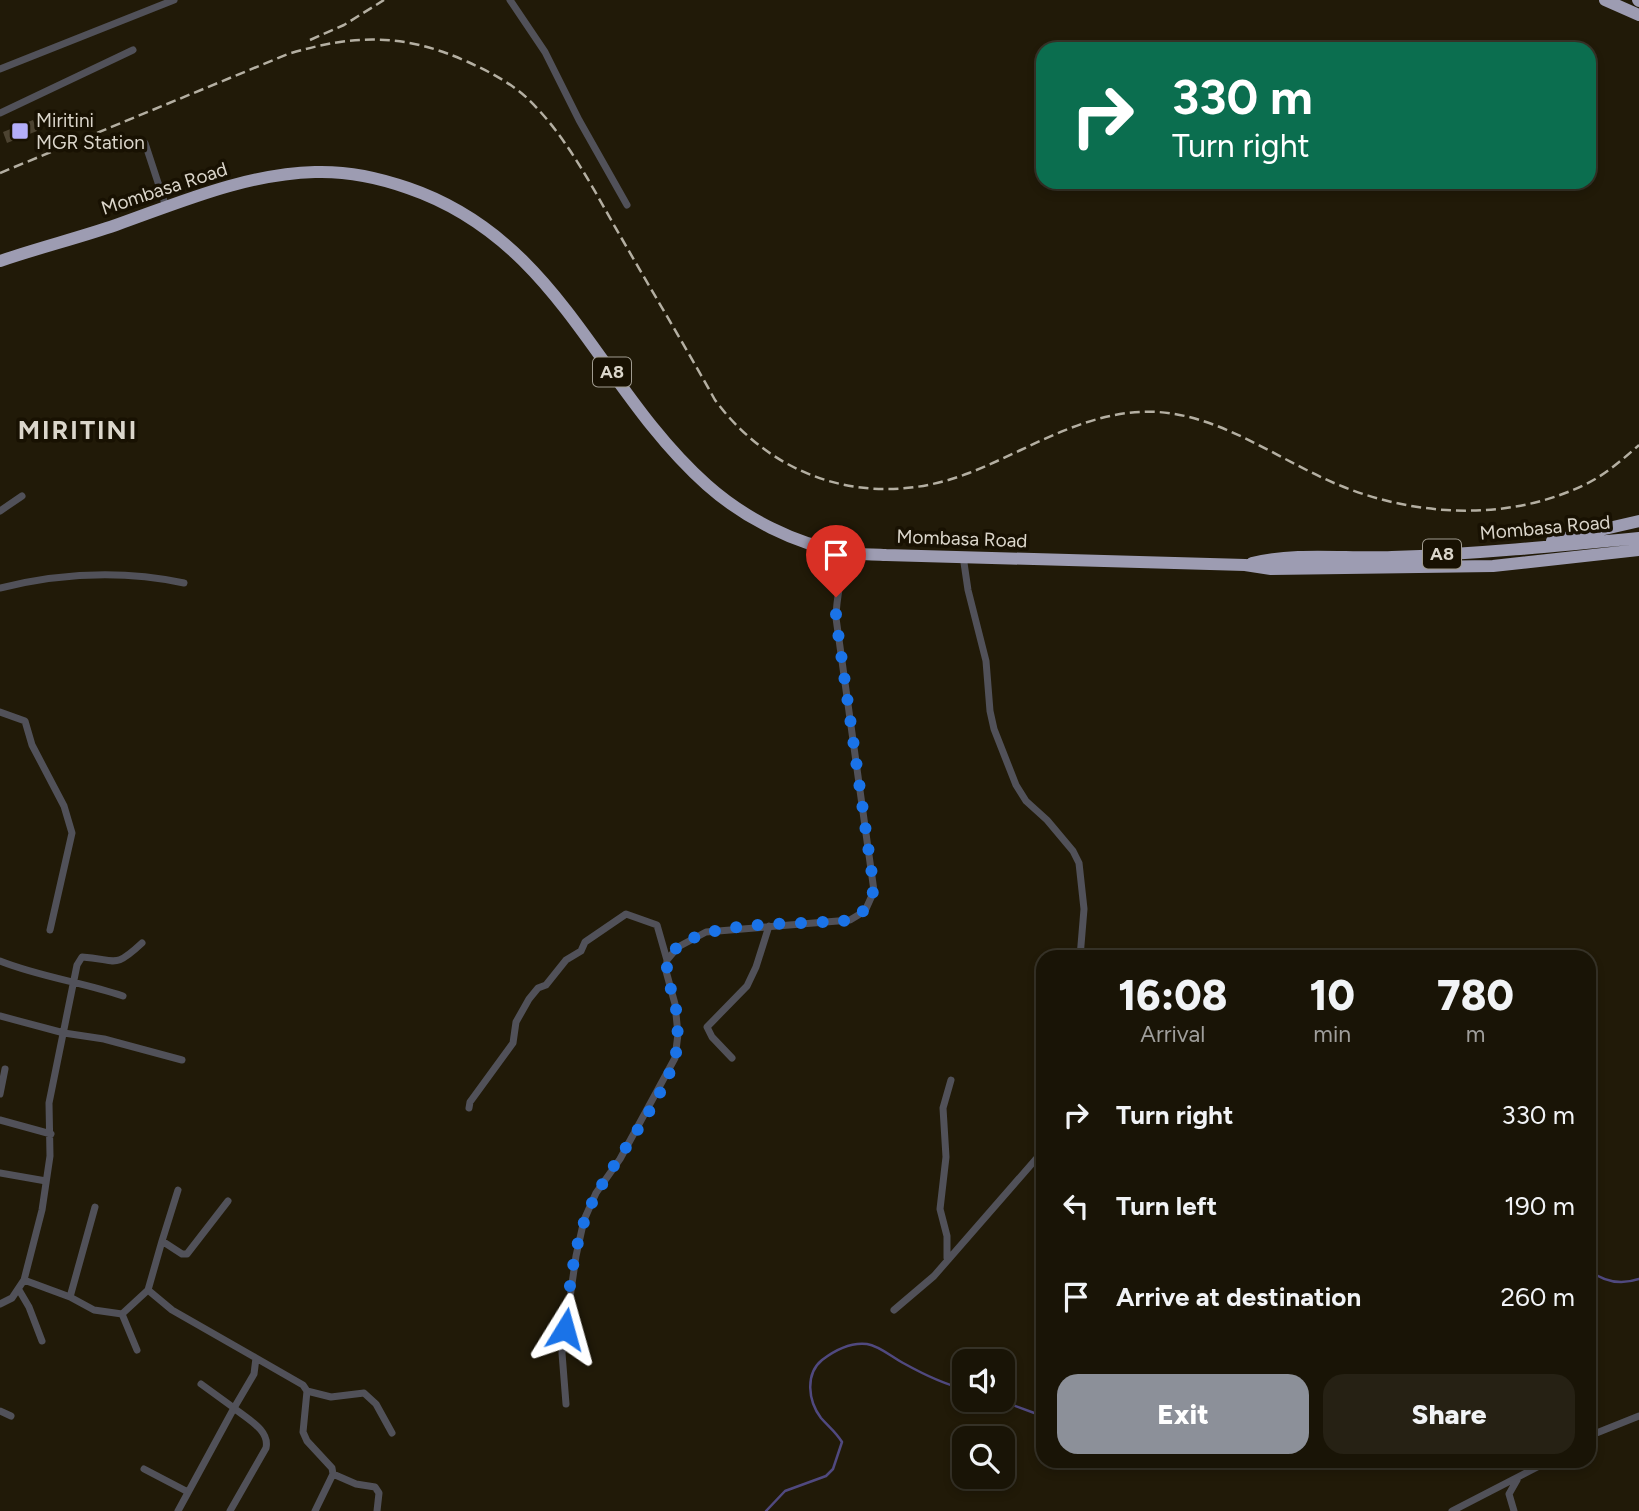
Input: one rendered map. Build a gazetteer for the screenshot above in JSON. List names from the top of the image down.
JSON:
{
  "streets": {
    "highway": ["Mombasa Road", "A8"]
  },
  "districts": ["MIRITINI"],
  "places": {
    "transit": ["Miritini MGR Station"]
  },
  "page": {
    "turn": ["330 m", "Turn right"],
    "eta": [
      "16:08",
      "Arrival",
      "10",
      "min",
      "780",
      "m"
    ],
    "list": [
      {
        "name": "Turn right",
        "value": "330 m"
      },
      {
        "name": "Turn left",
        "value": "190 m"
      },
      {
        "name": "Arrive at destination",
        "value": "260 m"
      }
    ],
    "buttons": ["Exit", "Share"]
  }
}
